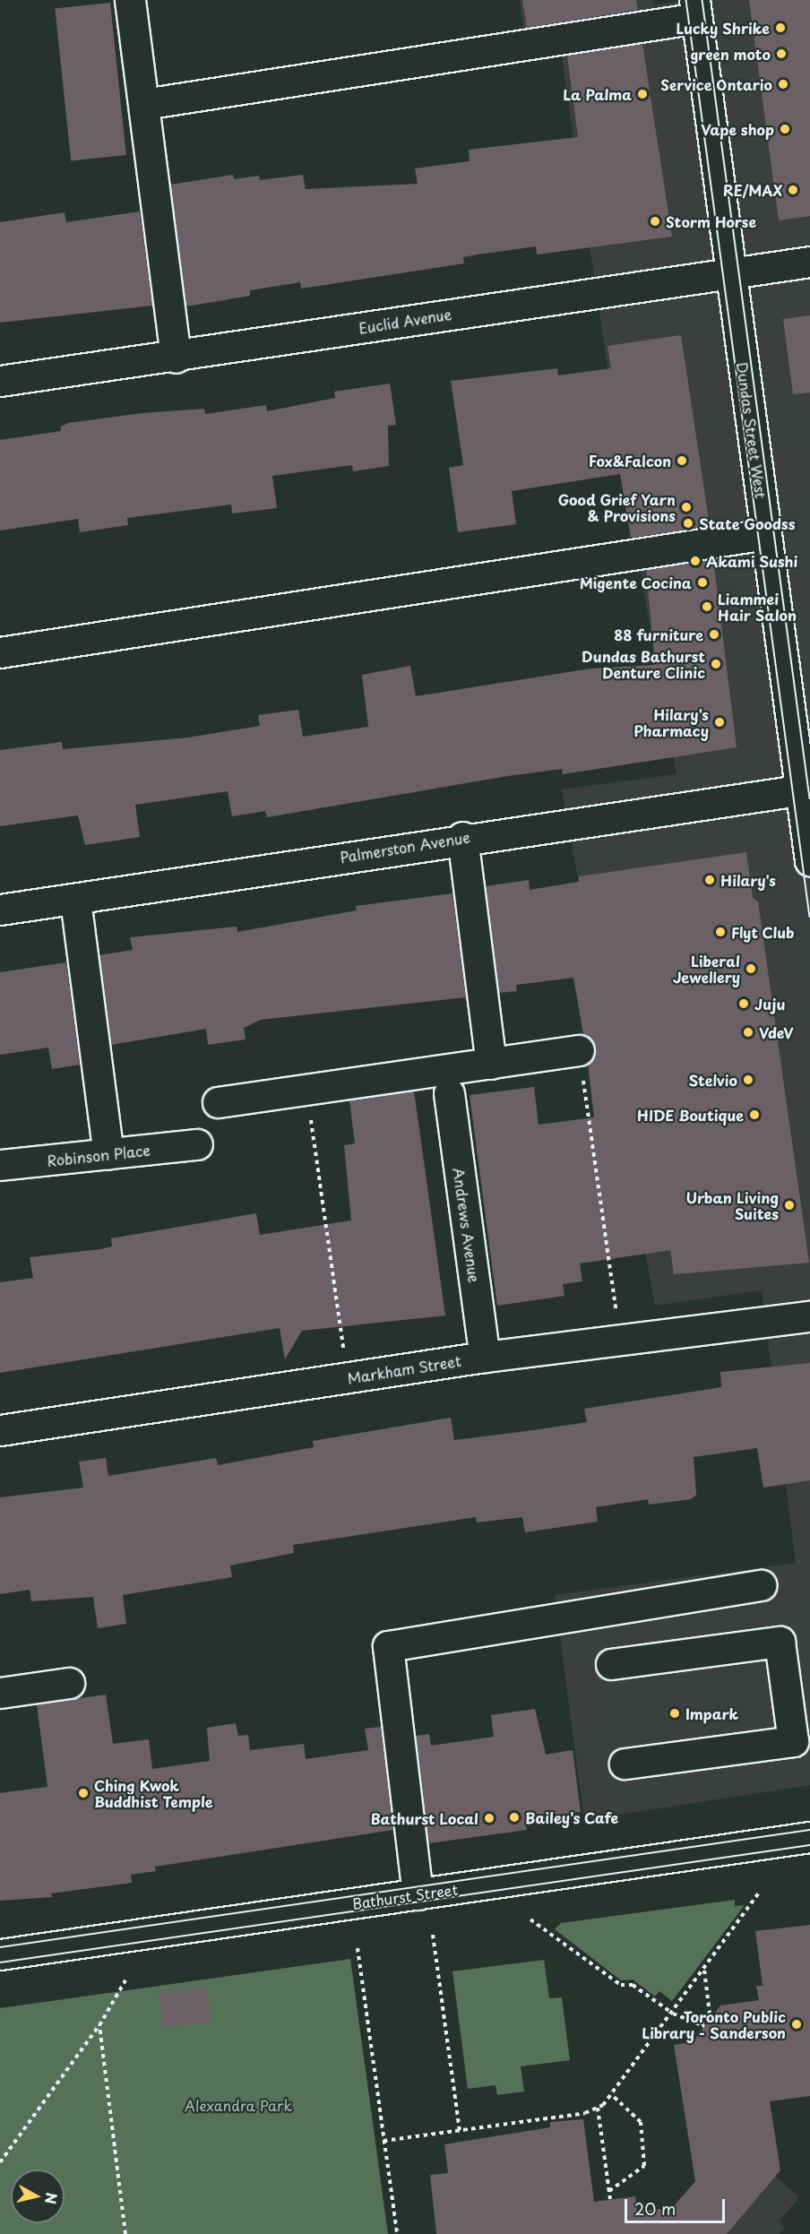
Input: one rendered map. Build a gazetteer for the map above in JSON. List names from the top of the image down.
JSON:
{
  "streets": {
    "street": [
      "Euclid Avenue",
      "Dundas Street West",
      "Palmerston Avenue",
      "Robinson Place",
      "Andrews Avenue",
      "Markham Street",
      "Bathurst Street"
    ]
  },
  "crossings": [
    ["Euclid Avenue", "Dundas Street West"],
    ["Dundas Street West", "Palmerston Avenue"],
    ["Andrews Avenue", "Markham Street"]
  ],
  "parks": ["Alexandra Park"],
  "places": [
    "Lucky Shrike",
    "green moto",
    "Service Ontario",
    "La Palma",
    "Vape shop",
    "RE/MAX",
    "Storm Horse",
    "Fox&Falcon",
    "Good Grief Yarn & Provisions",
    "State Goodss",
    "Akami Sushi",
    "Migente Cocina",
    "Liammei Hair Salon",
    "88 furniture",
    "Dundas Bathurst Denture Clinic",
    "Hilary's Pharmacy",
    "Hilary's",
    "Flyt Club",
    "Liberal Jewellery",
    "Juju",
    "VdeV",
    "Stelvio",
    "HIDE Boutique",
    "Urban Living Suites",
    "Impark",
    "Ching Kwok Buddhist Temple",
    "Bailey's Cafe",
    "Bathurst Local",
    "Toronto Public Library - Sanderson"
  ],
  "scale_bar": "20 m",
  "north": "right"
}
